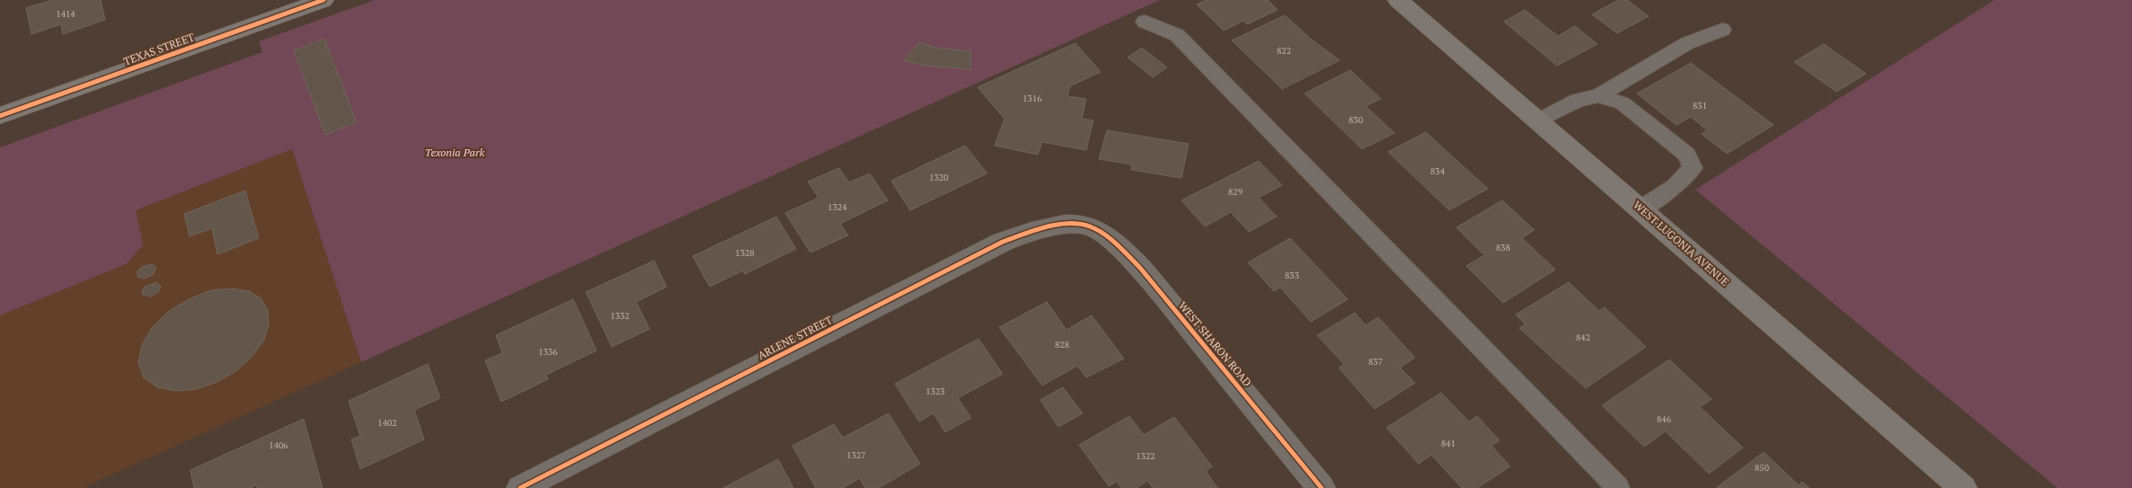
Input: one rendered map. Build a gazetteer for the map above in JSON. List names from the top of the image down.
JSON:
{
  "streets": {
    "main road": ["TEXAS STREET", "WEST LUGONIA AVENUE"],
    "street": ["ARLENE STREET", "WEST SHARON ROAD"]
  },
  "crossings": [
    ["ARLENE STREET", "WEST SHARON ROAD"]
  ],
  "parks": ["Texonia Park"],
  "house_numbers": [
    "1414",
    "822",
    "1316",
    "831",
    "830",
    "834",
    "1320",
    "829",
    "1324",
    "838",
    "1328",
    "833",
    "1332",
    "842",
    "828",
    "1336",
    "837",
    "1323",
    "846",
    "1402",
    "841",
    "1406",
    "1327",
    "1322",
    "850"
  ]
}
